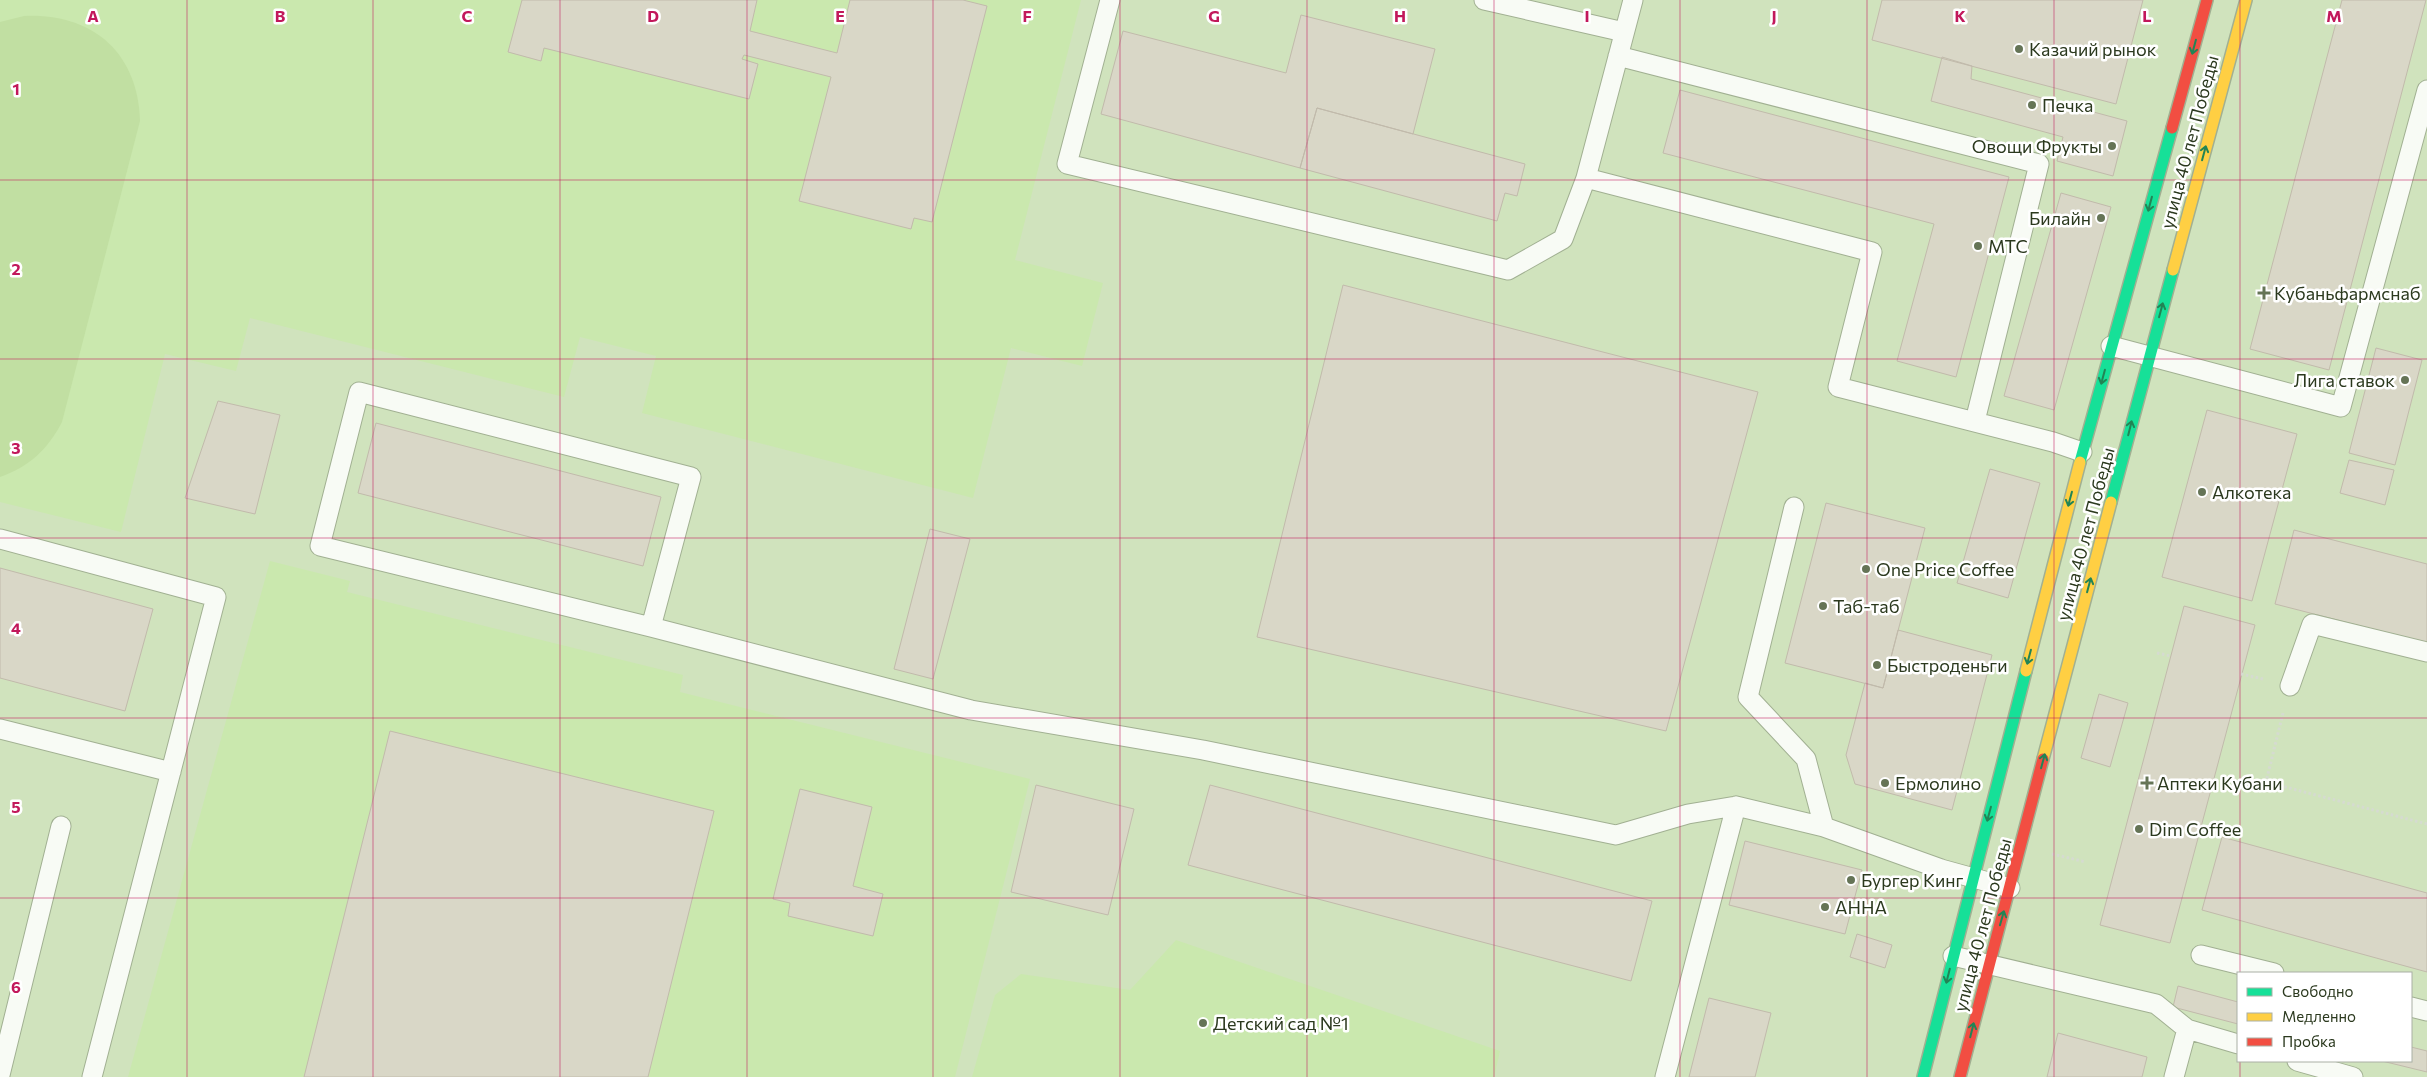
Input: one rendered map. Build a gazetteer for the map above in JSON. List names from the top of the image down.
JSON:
{
  "streets": {
    "main road": ["улица 40 лет Победы"]
  },
  "places": {
    "other": [
      "Казачий рынок",
      "Печка",
      "Овощи Фрукты",
      "Билайн",
      "МТС",
      "Лига ставок",
      "Алкотека",
      "One Price Coffee",
      "Таб-таб",
      "Быстроденьги",
      "Ермолино",
      "Dim Coffee",
      "Бургер Кинг",
      "АННА",
      "Детский сад №1"
    ],
    "health": ["Кубаньфармснаб", "Аптеки Кубани"]
  },
  "legend": ["Свободно", "Медленно", "Пробка"],
  "grid": {
    "columns": [
      "A",
      "B",
      "C",
      "D",
      "E",
      "F",
      "G",
      "H",
      "I",
      "J",
      "K",
      "L",
      "M"
    ],
    "rows": [
      "1",
      "2",
      "3",
      "4",
      "5",
      "6"
    ]
  }
}
